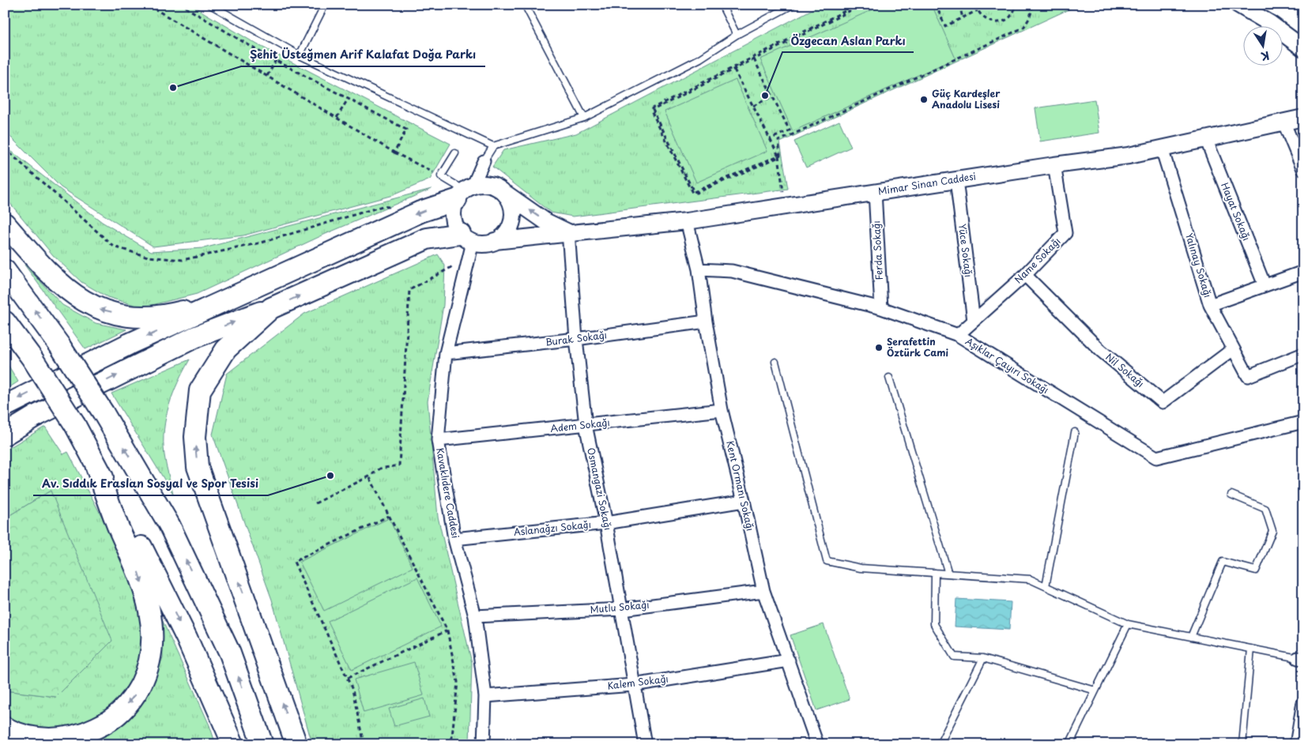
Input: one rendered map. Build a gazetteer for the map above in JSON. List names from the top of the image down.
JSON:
{
  "streets": {
    "main road": ["Mimar Sinan Caddesi"],
    "street": [
      "Hayat Sokağı",
      "Ferda Sokağı",
      "Yüce Sokağı",
      "Name Sokağı",
      "Yalınay Sokağı",
      "Burak Sokağı",
      "Aşıklar Çayırı Sokağı",
      "Nil Sokağı",
      "Adem Sokağı",
      "Kent Ormanı Sokağı",
      "Osmangazi Sokağı",
      "Kavaklıdere Caddesi",
      "Aslanağzı Sokağı",
      "Mutlu Sokağı",
      "Kalem Sokağı"
    ]
  },
  "crossings": [
    ["Mimar Sinan Caddesi", "Hayat Sokağı"],
    ["Mimar Sinan Caddesi", "Ferda Sokağı"],
    ["Mimar Sinan Caddesi", "Yüce Sokağı"],
    ["Mimar Sinan Caddesi", "Name Sokağı"],
    ["Mimar Sinan Caddesi", "Yalınay Sokağı"],
    ["Mimar Sinan Caddesi", "Kent Ormanı Sokağı"],
    ["Mimar Sinan Caddesi", "Osmangazi Sokağı"],
    ["Mimar Sinan Caddesi", "Kavaklıdere Caddesi"],
    ["Ferda Sokağı", "Aşıklar Çayırı Sokağı"],
    ["Yüce Sokağı", "Name Sokağı"],
    ["Name Sokağı", "Aşıklar Çayırı Sokağı"],
    ["Name Sokağı", "Nil Sokağı"],
    ["Yalınay Sokağı", "Nil Sokağı"],
    ["Burak Sokağı", "Kent Ormanı Sokağı"],
    ["Burak Sokağı", "Osmangazi Sokağı"],
    ["Burak Sokağı", "Kavaklıdere Caddesi"],
    ["Aşıklar Çayırı Sokağı", "Kent Ormanı Sokağı"],
    ["Adem Sokağı", "Kent Ormanı Sokağı"],
    ["Adem Sokağı", "Osmangazi Sokağı"],
    ["Adem Sokağı", "Kavaklıdere Caddesi"],
    ["Kent Ormanı Sokağı", "Aslanağzı Sokağı"],
    ["Kent Ormanı Sokağı", "Mutlu Sokağı"],
    ["Kent Ormanı Sokağı", "Kalem Sokağı"],
    ["Osmangazi Sokağı", "Aslanağzı Sokağı"],
    ["Osmangazi Sokağı", "Mutlu Sokağı"],
    ["Osmangazi Sokağı", "Kalem Sokağı"],
    ["Kavaklıdere Caddesi", "Aslanağzı Sokağı"],
    ["Kavaklıdere Caddesi", "Mutlu Sokağı"],
    ["Kavaklıdere Caddesi", "Kalem Sokağı"]
  ],
  "places": [
    "Şehit Üsteğmen Arif Kalafat Doğa Parkı",
    "Özgecan Aslan Parkı",
    "Güç Kardeşler Anadolu Lisesi",
    "Şerafettin Öztürk Cami",
    "Av. Sıddık Eraslan Sosyal ve Spor Tesisi"
  ],
  "north": "bottom"
}
